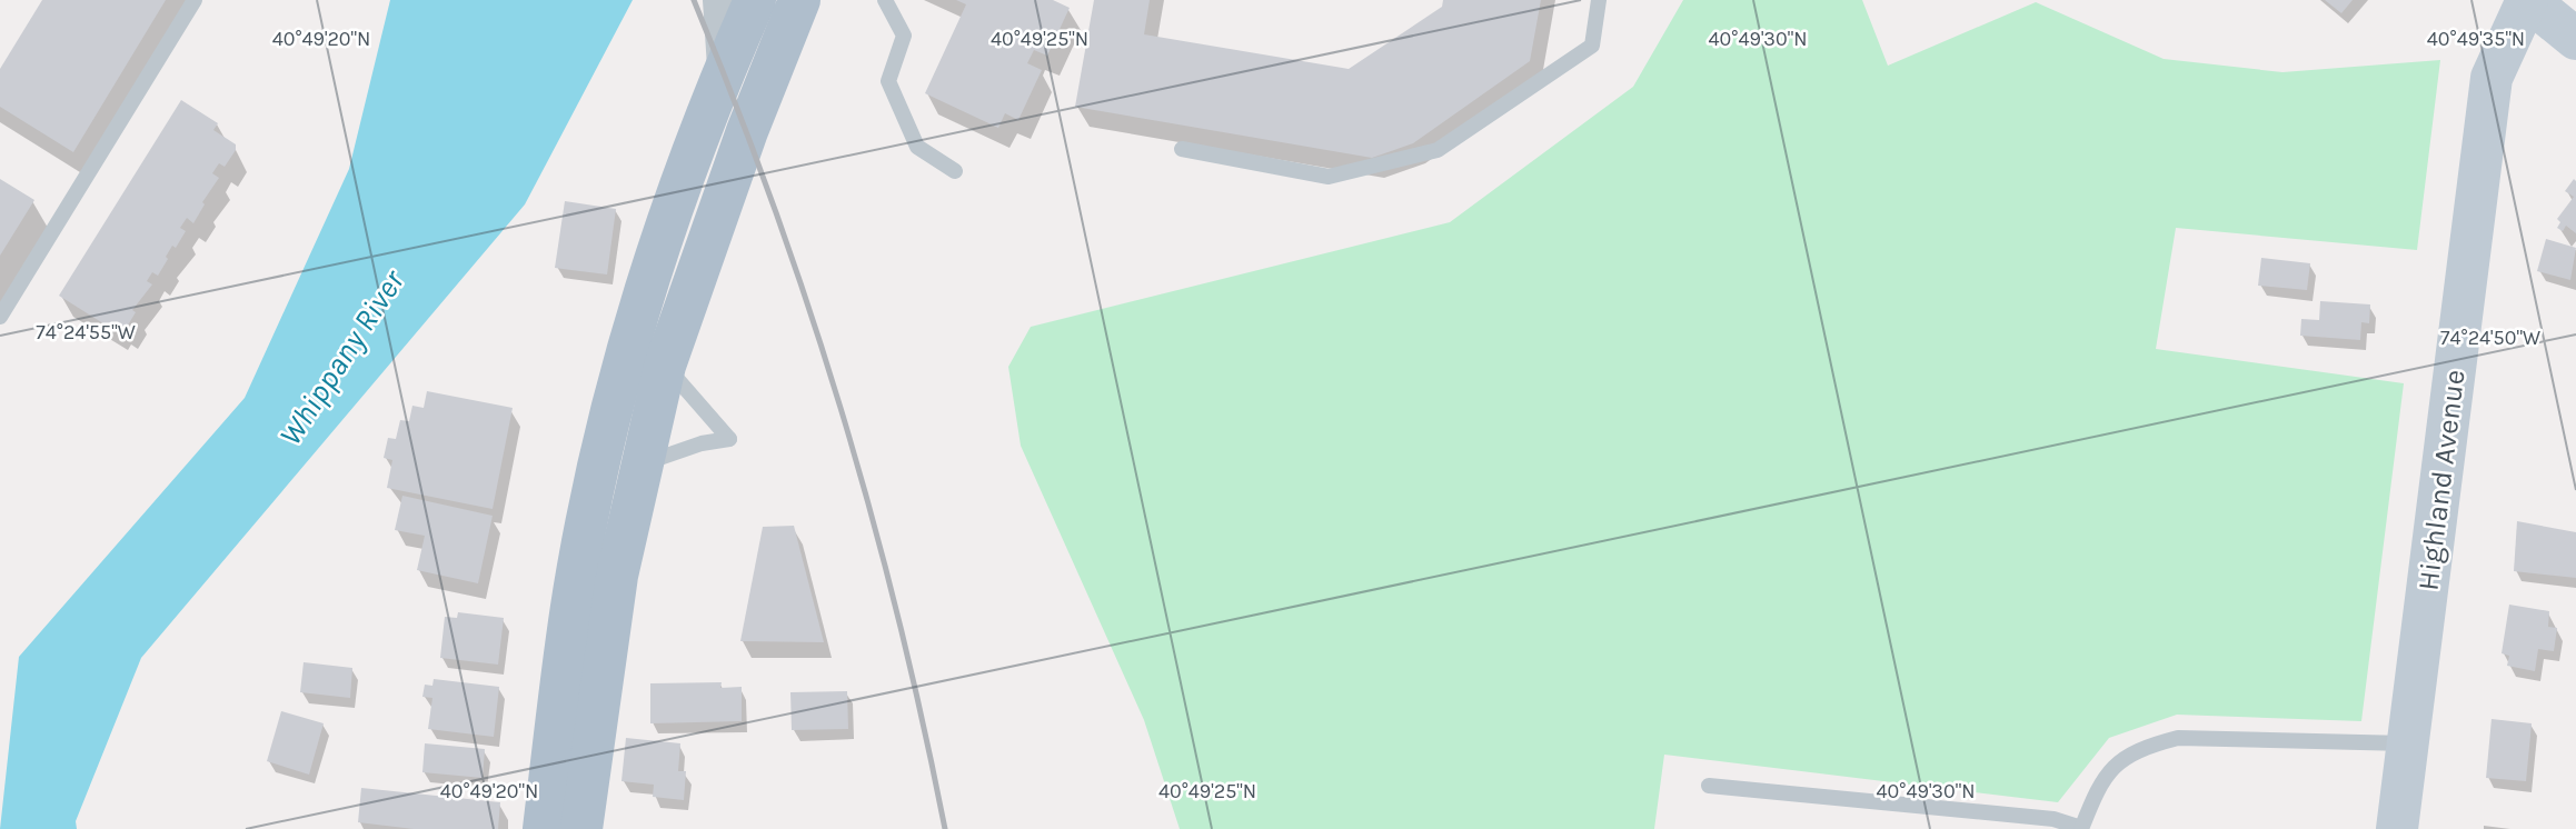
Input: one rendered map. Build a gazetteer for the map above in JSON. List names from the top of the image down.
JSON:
{
  "streets": {
    "street": ["Highland Avenue"]
  },
  "water": ["Whippany River"],
  "coordinates": [
    "40°49'20\"N",
    "40°49'25\"N",
    "40°49'30\"N",
    "40°49'35\"N",
    "74°24'55\"W",
    "74°24'50\"W"
  ]
}
